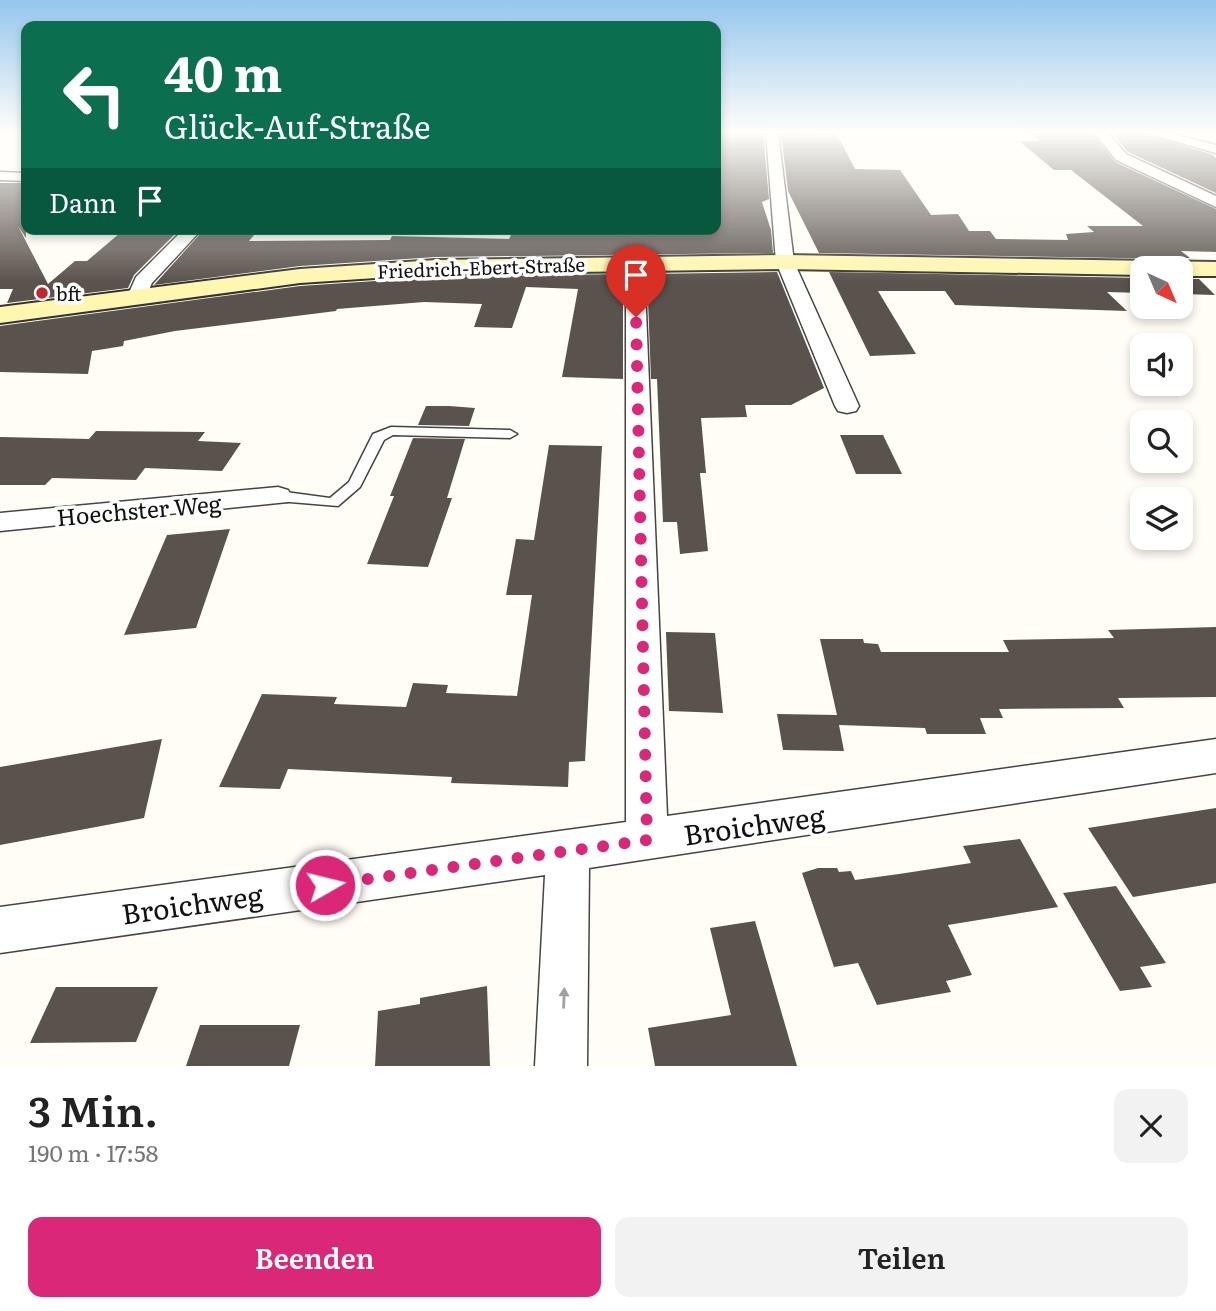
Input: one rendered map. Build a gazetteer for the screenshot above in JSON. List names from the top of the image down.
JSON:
{
  "streets": {
    "main road": ["Friedrich-Ebert-Straße"],
    "street": ["Hoechster Weg", "Broichweg"]
  },
  "places": ["bft"],
  "north": "bottom right",
  "page": {
    "turn": ["40 m", "Glück-Auf-Straße"],
    "then": "Dann",
    "heading": ["3 Min.", "190 m · 17:58"],
    "buttons": ["Beenden", "Teilen"]
  }
}
